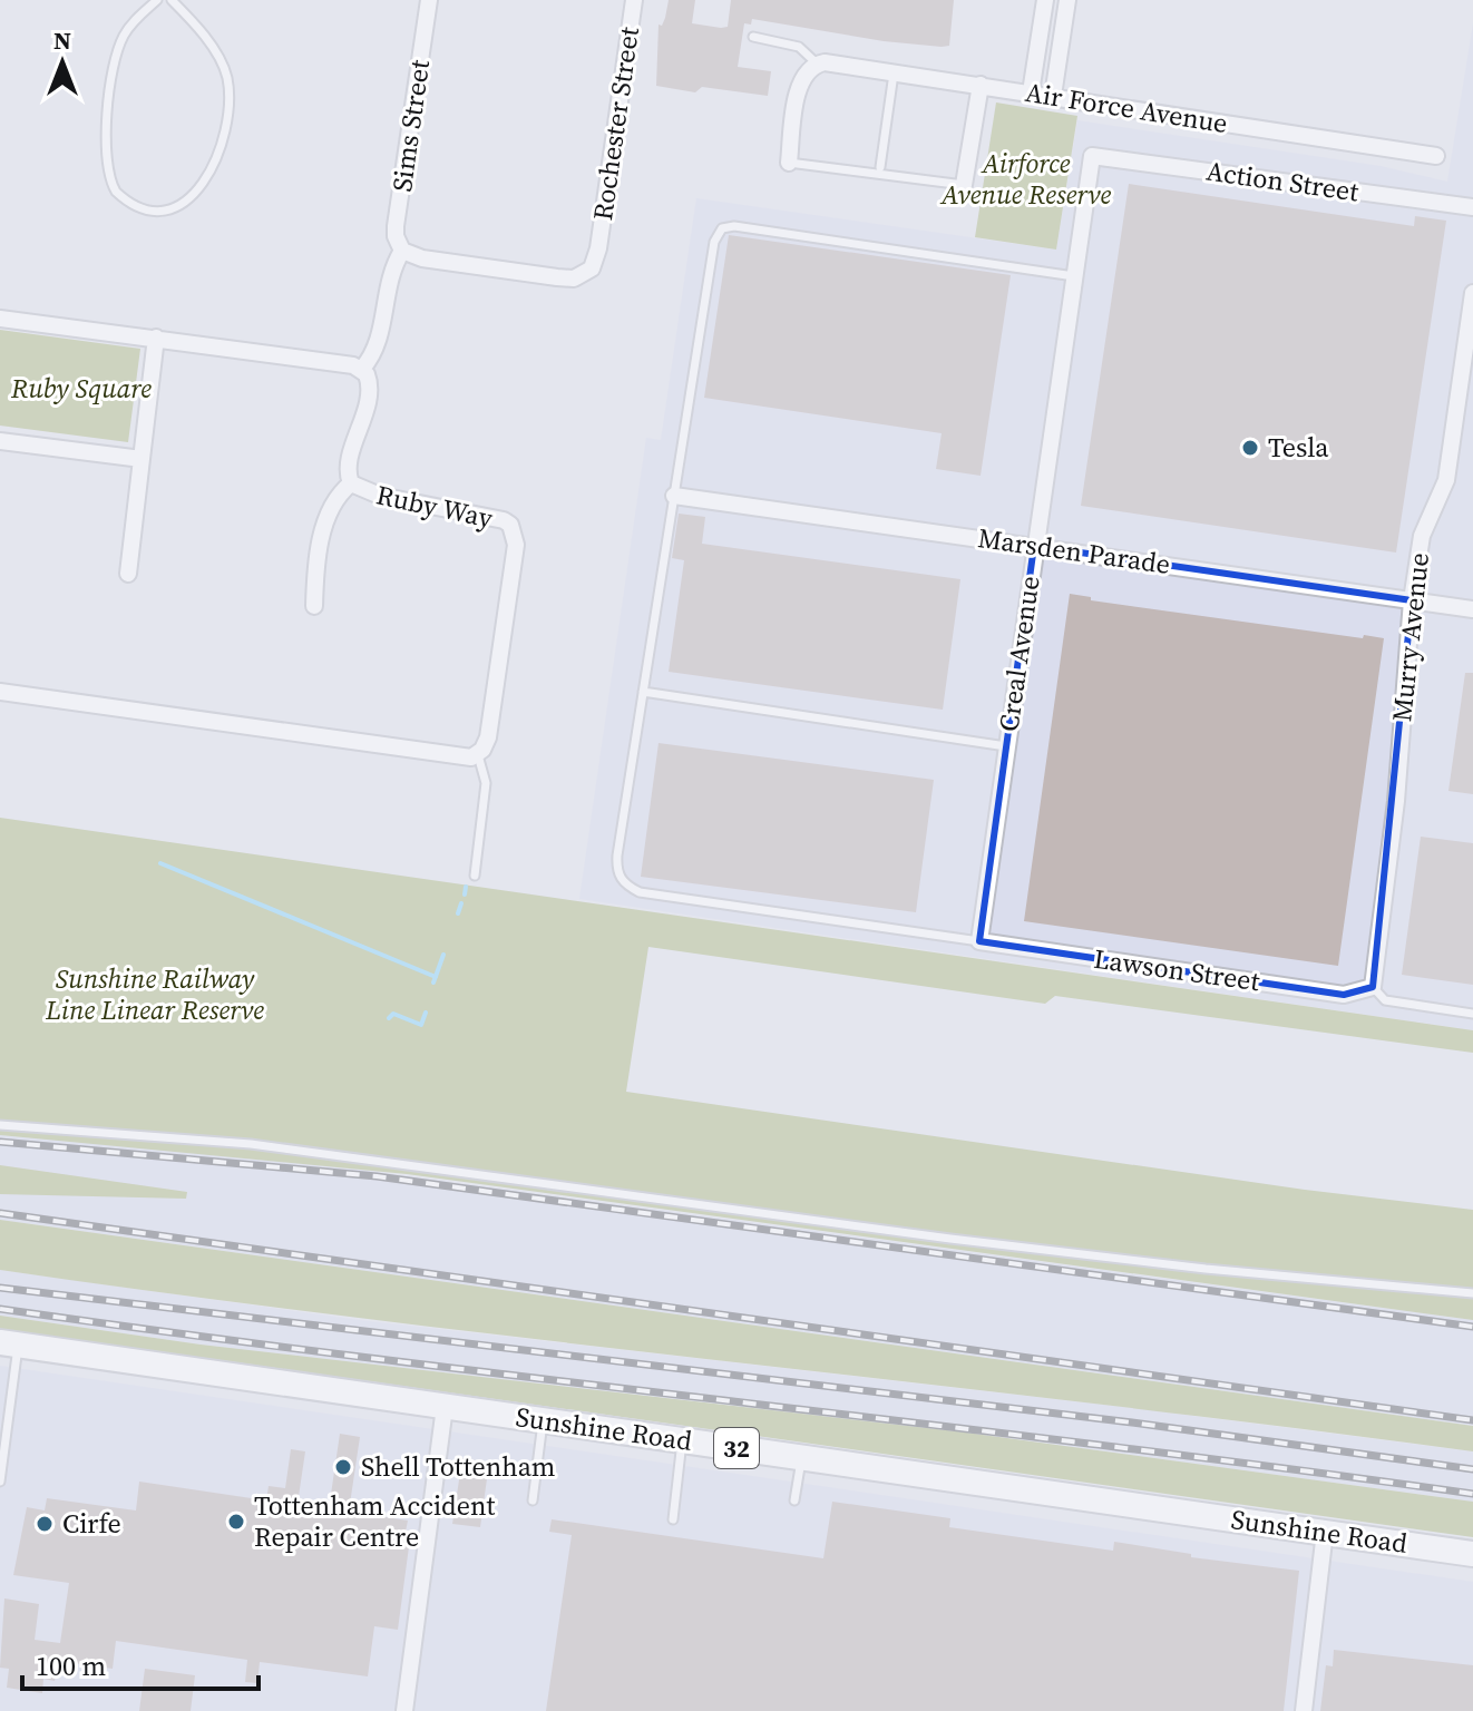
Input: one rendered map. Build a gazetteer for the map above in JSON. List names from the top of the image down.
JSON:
{
  "streets": {
    "main road": ["Sunshine Road", "32"],
    "street": [
      "Air Force Avenue",
      "Rochester Street",
      "Sims Street",
      "Action Street",
      "Ruby Way",
      "Marsden Parade",
      "Murry Avenue",
      "Creal Avenue",
      "Lawson Street"
    ]
  },
  "crossings": [
    ["Rochester Street", "Sims Street"],
    ["Action Street", "Creal Avenue"],
    ["Marsden Parade", "Murry Avenue"],
    ["Marsden Parade", "Creal Avenue"],
    ["Murry Avenue", "Lawson Street"],
    ["Creal Avenue", "Lawson Street"]
  ],
  "parks": ["Airforce Avenue Reserve", "Ruby Square", "Sunshine Railway Line Linear Reserve"],
  "places": [
    "Tesla",
    "Shell Tottenham",
    "Tottenham Accident Repair Centre",
    "Cirfe"
  ],
  "scale_bar": "100 m",
  "north": "top"
}
